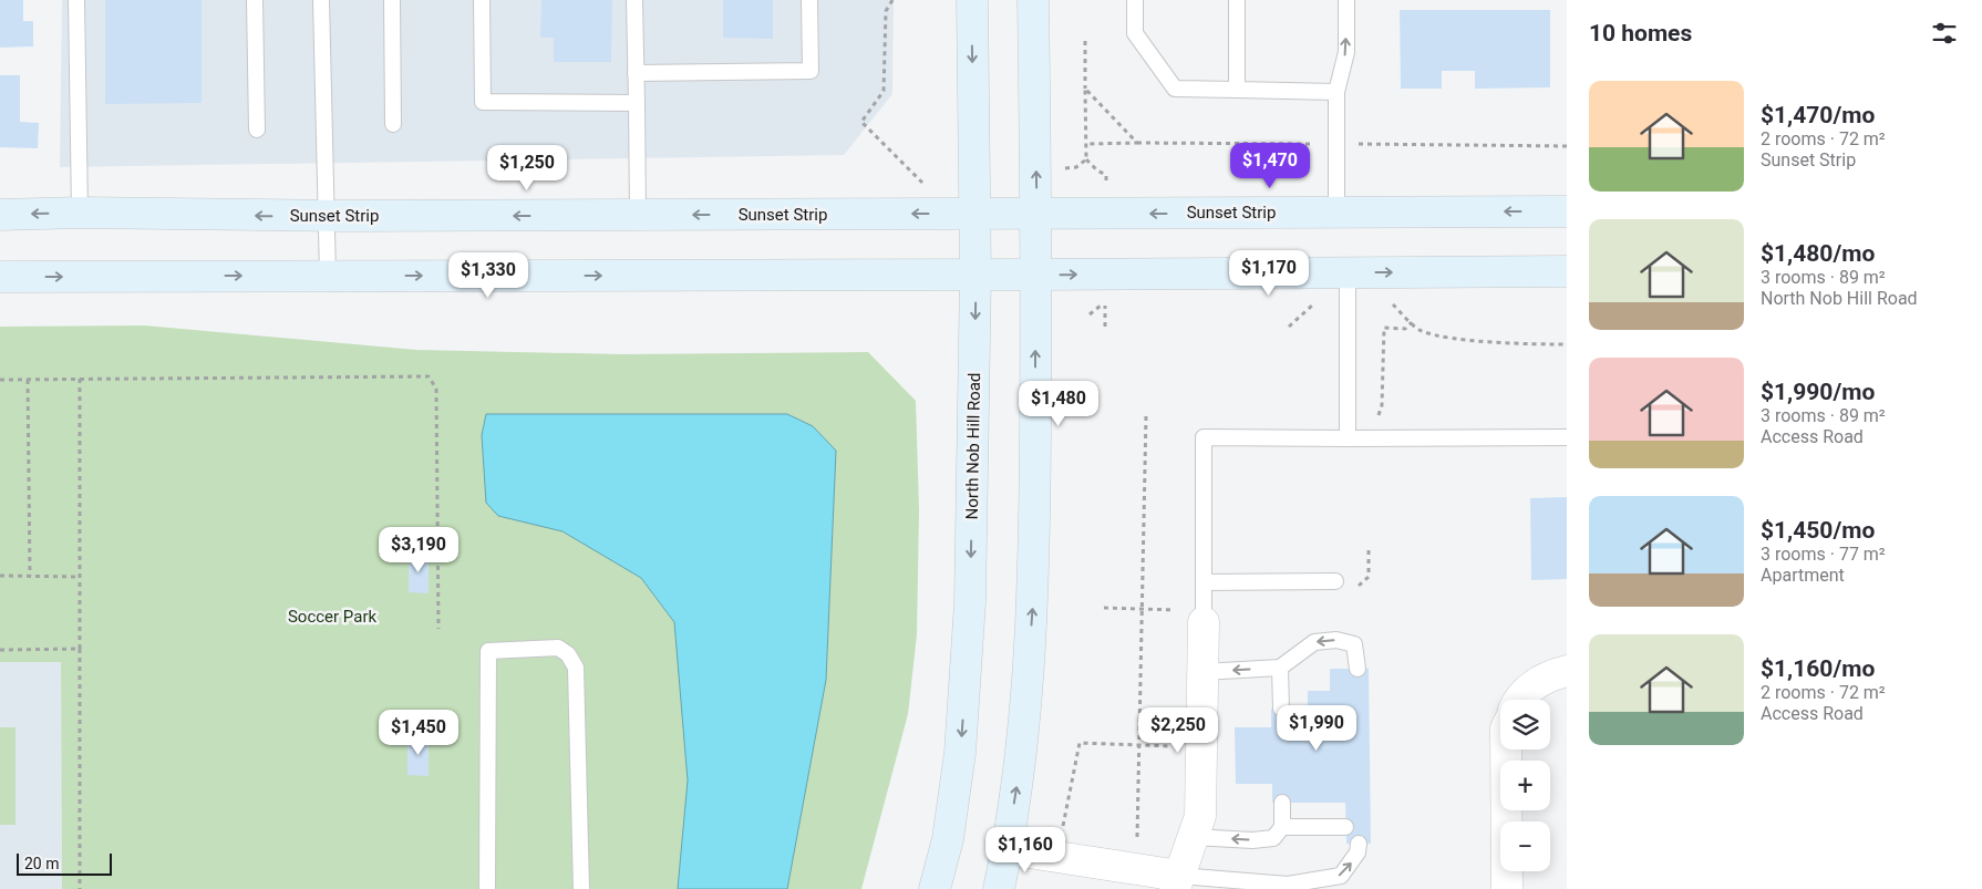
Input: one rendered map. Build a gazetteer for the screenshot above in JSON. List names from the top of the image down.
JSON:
{
  "streets": {
    "street": ["Sunset Strip", "North Nob Hill Road"]
  },
  "crossings": [
    ["Sunset Strip", "North Nob Hill Road"]
  ],
  "parks": ["Soccer Park"],
  "scale_bar": "20 m",
  "page": {
    "heading": "10 homes",
    "list": [
      {
        "name": "$1,470/mo",
        "note": "2 rooms · 72 m² · Sunset Strip"
      },
      {
        "name": "$1,480/mo",
        "note": "3 rooms · 89 m² · North Nob Hill Road"
      },
      {
        "name": "$1,990/mo",
        "note": "3 rooms · 89 m² · Access Road"
      },
      {
        "name": "$1,450/mo",
        "note": "3 rooms · 77 m² · Apartment"
      },
      {
        "name": "$1,160/mo",
        "note": "2 rooms · 72 m² · Access Road"
      }
    ],
    "price": [
      "$1,470",
      "$1,250",
      "$1,170",
      "$1,330",
      "$1,480",
      "$3,190",
      "$1,990",
      "$2,250",
      "$1,450",
      "$1,160"
    ],
    "map_buttons": ["+", "−"],
    "scale": "20 m"
  }
}
